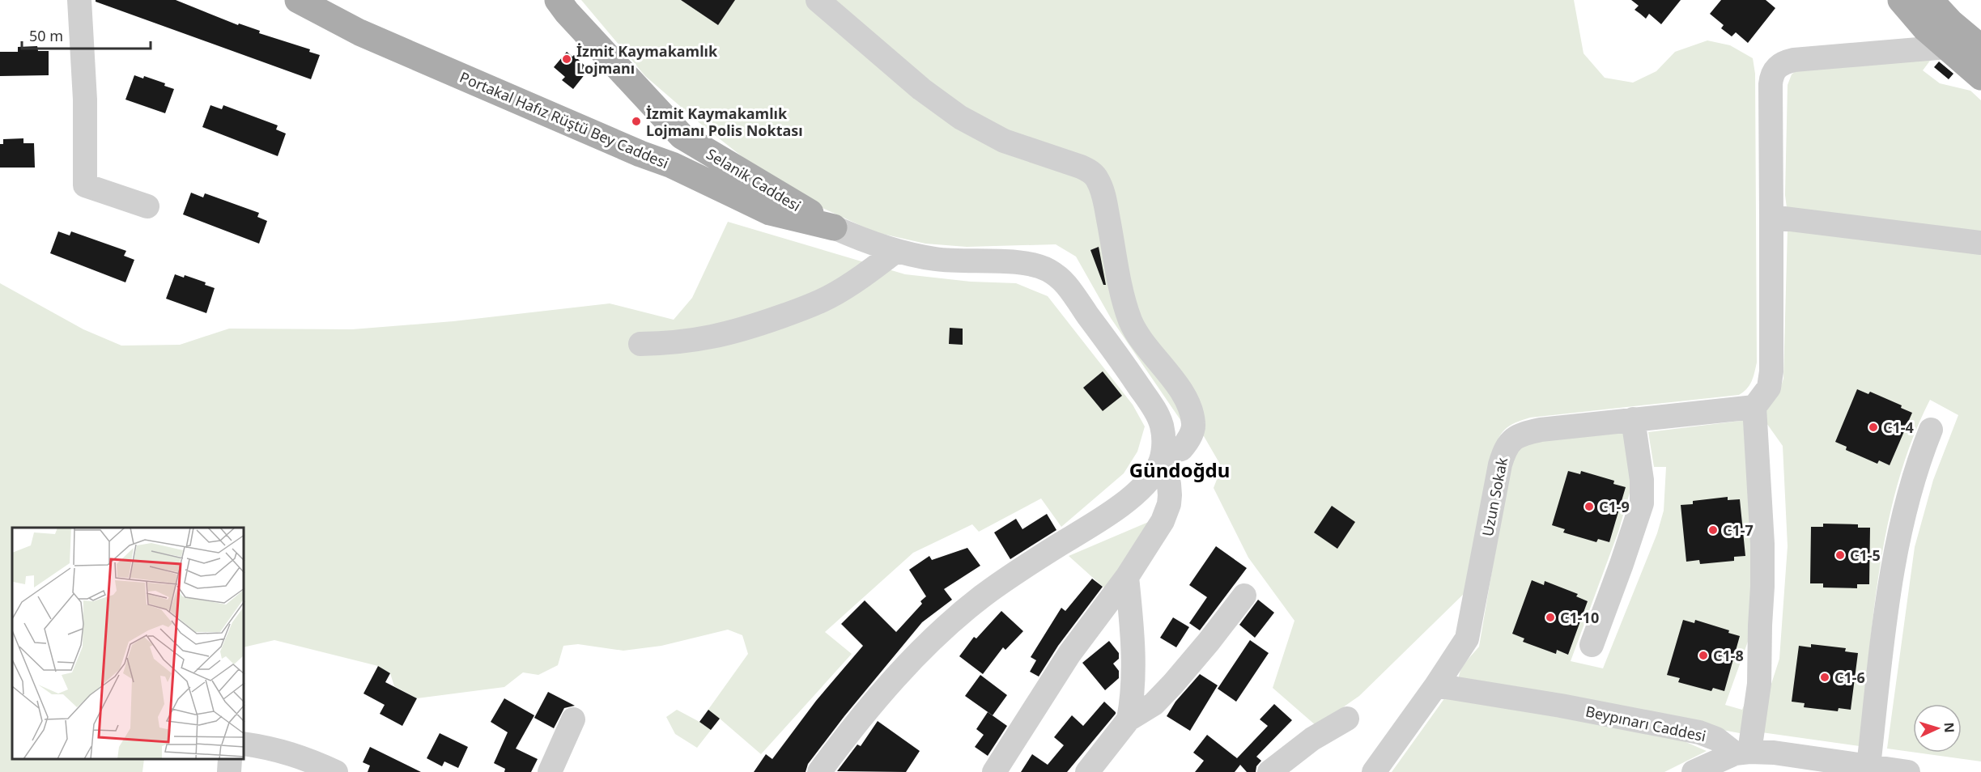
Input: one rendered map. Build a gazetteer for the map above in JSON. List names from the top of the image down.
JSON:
{
  "streets": {
    "main road": ["Portakal Hafız Rüştü Bey Caddesi", "Selanik Caddesi"],
    "street": ["Uzun Sokak", "Beypınarı Caddesi"]
  },
  "crossings": [
    ["Portakal Hafız Rüştü Bey Caddesi", "Selanik Caddesi"],
    ["Uzun Sokak", "Beypınarı Caddesi"]
  ],
  "districts": ["Gündoğdu"],
  "places": [
    "İzmit Kaymakamlık Lojmanı",
    "İzmit Kaymakamlık Lojmanı Polis Noktası",
    "C1-4",
    "C1-9",
    "C1-7",
    "C1-5",
    "C1-10",
    "C1-8",
    "C1-6"
  ],
  "scale_bar": "50 m",
  "north": "right"
}
